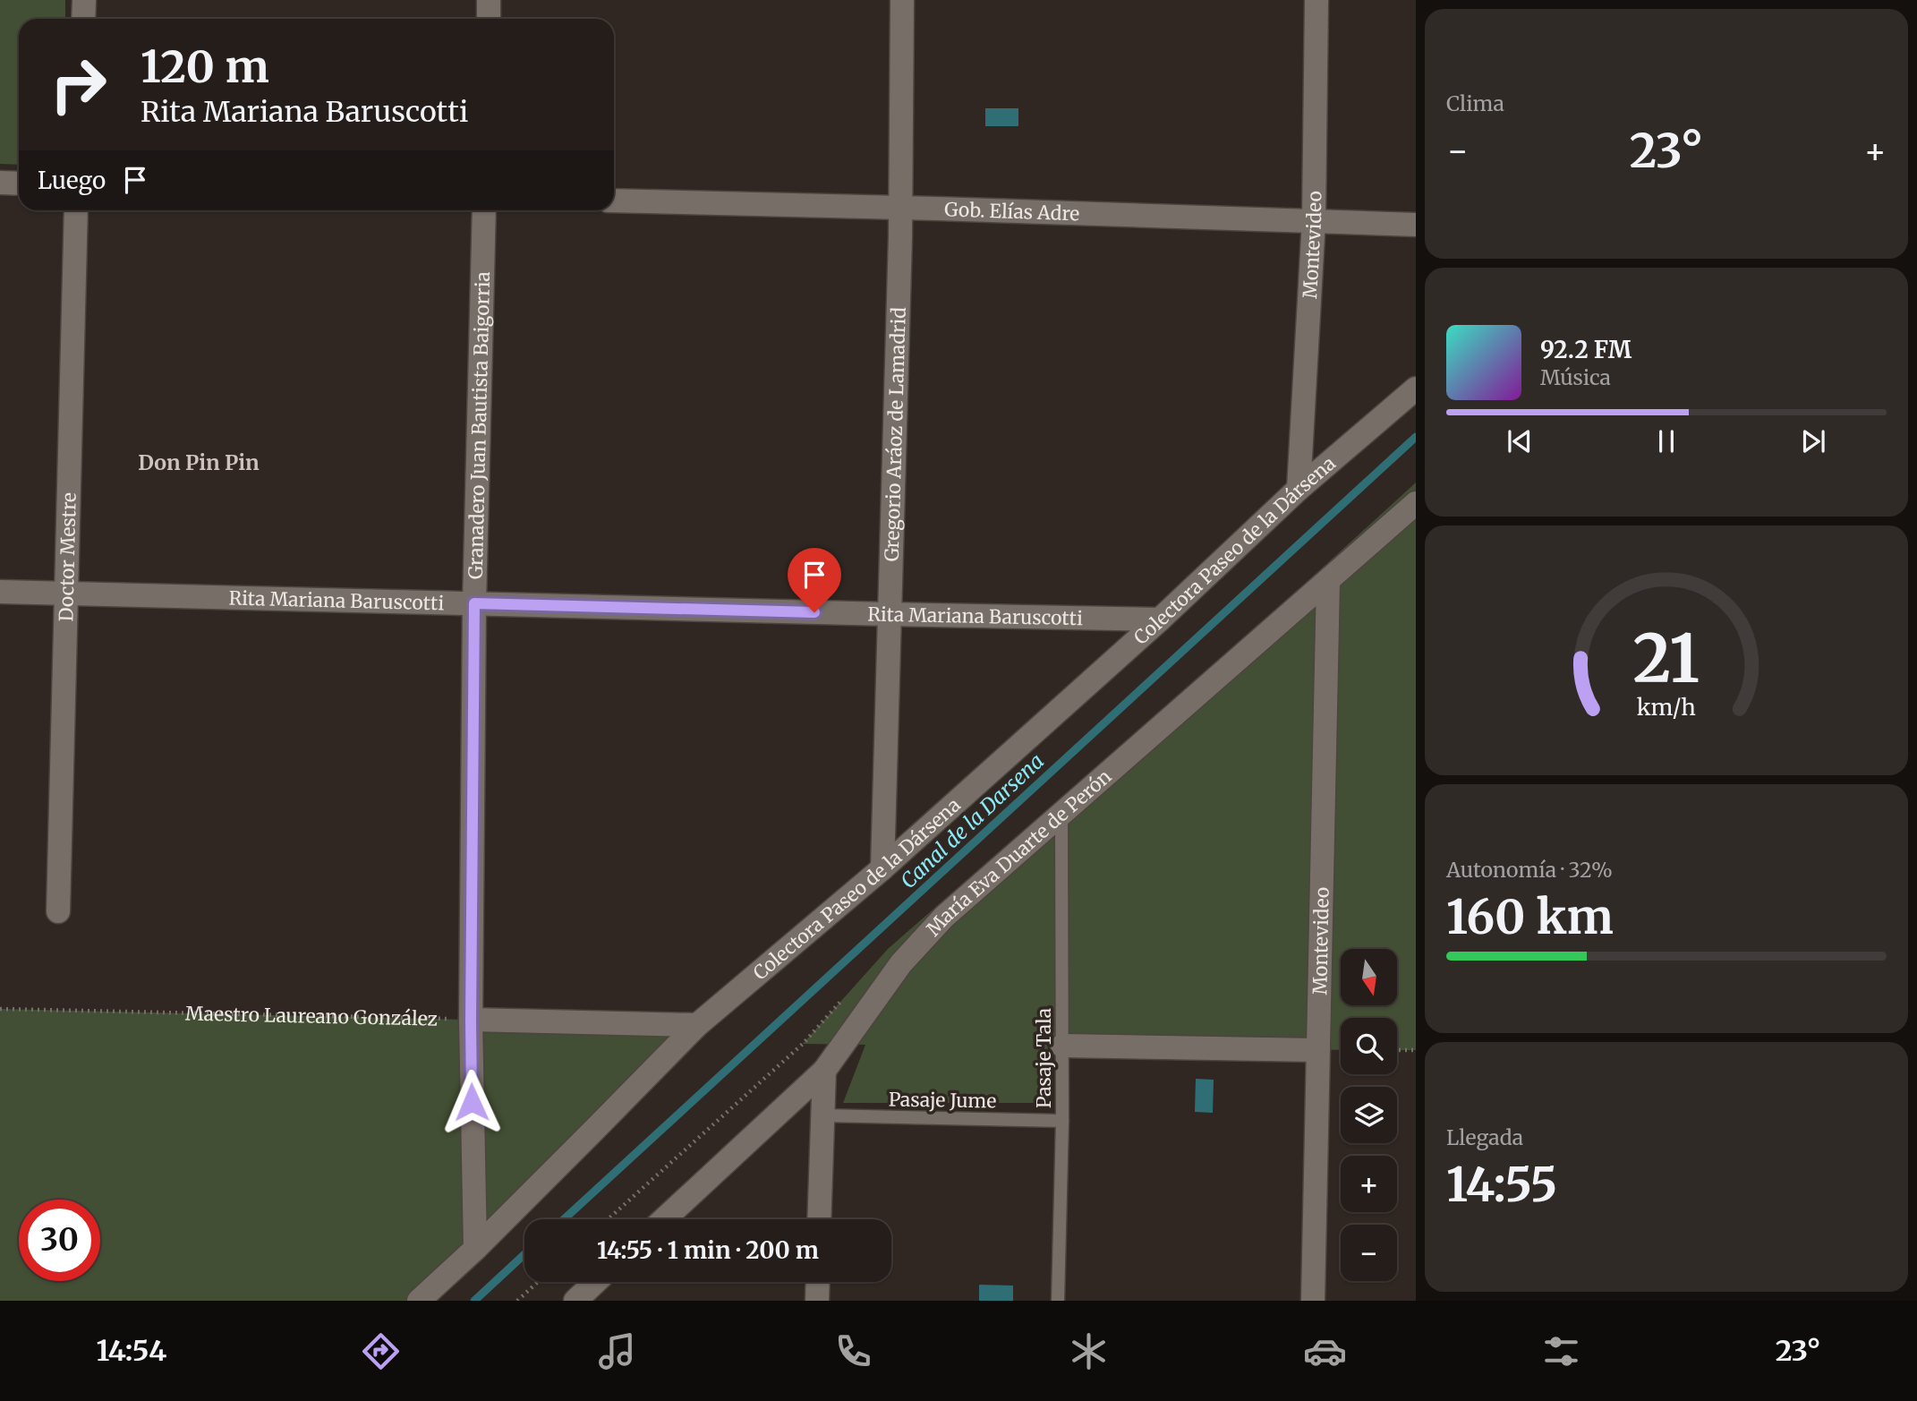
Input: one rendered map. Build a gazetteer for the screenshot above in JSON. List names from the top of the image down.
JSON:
{
  "streets": {
    "street": [
      "Gob. Elías Adre",
      "Montevideo",
      "Granadero Juan Bautista Baigorria",
      "Gregorio Aráoz de Lamadrid",
      "Colectora Paseo de la Dársena",
      "Doctor Mestre",
      "Rita Mariana Baruscotti",
      "María Eva Duarte de Perón"
    ],
    "lane": ["Pasaje Tala", "Pasaje Jume"],
    "path": ["Maestro Laureano González"]
  },
  "crossings": [
    ["Gob. Elías Adre", "Montevideo"],
    ["Gob. Elías Adre", "Gregorio Aráoz de Lamadrid"],
    ["Montevideo", "Colectora Paseo de la Dársena"],
    ["Montevideo", "María Eva Duarte de Perón"],
    ["Granadero Juan Bautista Baigorria", "Colectora Paseo de la Dársena"],
    ["Granadero Juan Bautista Baigorria", "Rita Mariana Baruscotti"],
    ["Granadero Juan Bautista Baigorria", "Maestro Laureano González"],
    ["Gregorio Aráoz de Lamadrid", "Colectora Paseo de la Dársena"],
    ["Gregorio Aráoz de Lamadrid", "Rita Mariana Baruscotti"],
    ["Colectora Paseo de la Dársena", "Rita Mariana Baruscotti"],
    ["Doctor Mestre", "Rita Mariana Baruscotti"],
    ["María Eva Duarte de Perón", "Pasaje Tala"],
    ["Pasaje Tala", "Pasaje Jume"]
  ],
  "districts": ["Don Pin Pin"],
  "water": ["Canal de la Darsena"],
  "north": "bottom",
  "page": {
    "tile": [
      "Clima",
      ["Autonomía · 32%", "160 km"],
      ["Llegada", "14:55"]
    ],
    "turn": ["120 m", "Rita Mariana Baruscotti"],
    "heat": ["−", "23°", "+"],
    "then": "Luego",
    "song": ["92.2 FM", "Música"],
    "map_buttons": ["+", "−"],
    "limit": "30",
    "trip": "14:55 · 1 min · 200 m",
    "tabs": ["14:54", "23°"],
    "gauge": ["21", "km/h"]
  }
}
